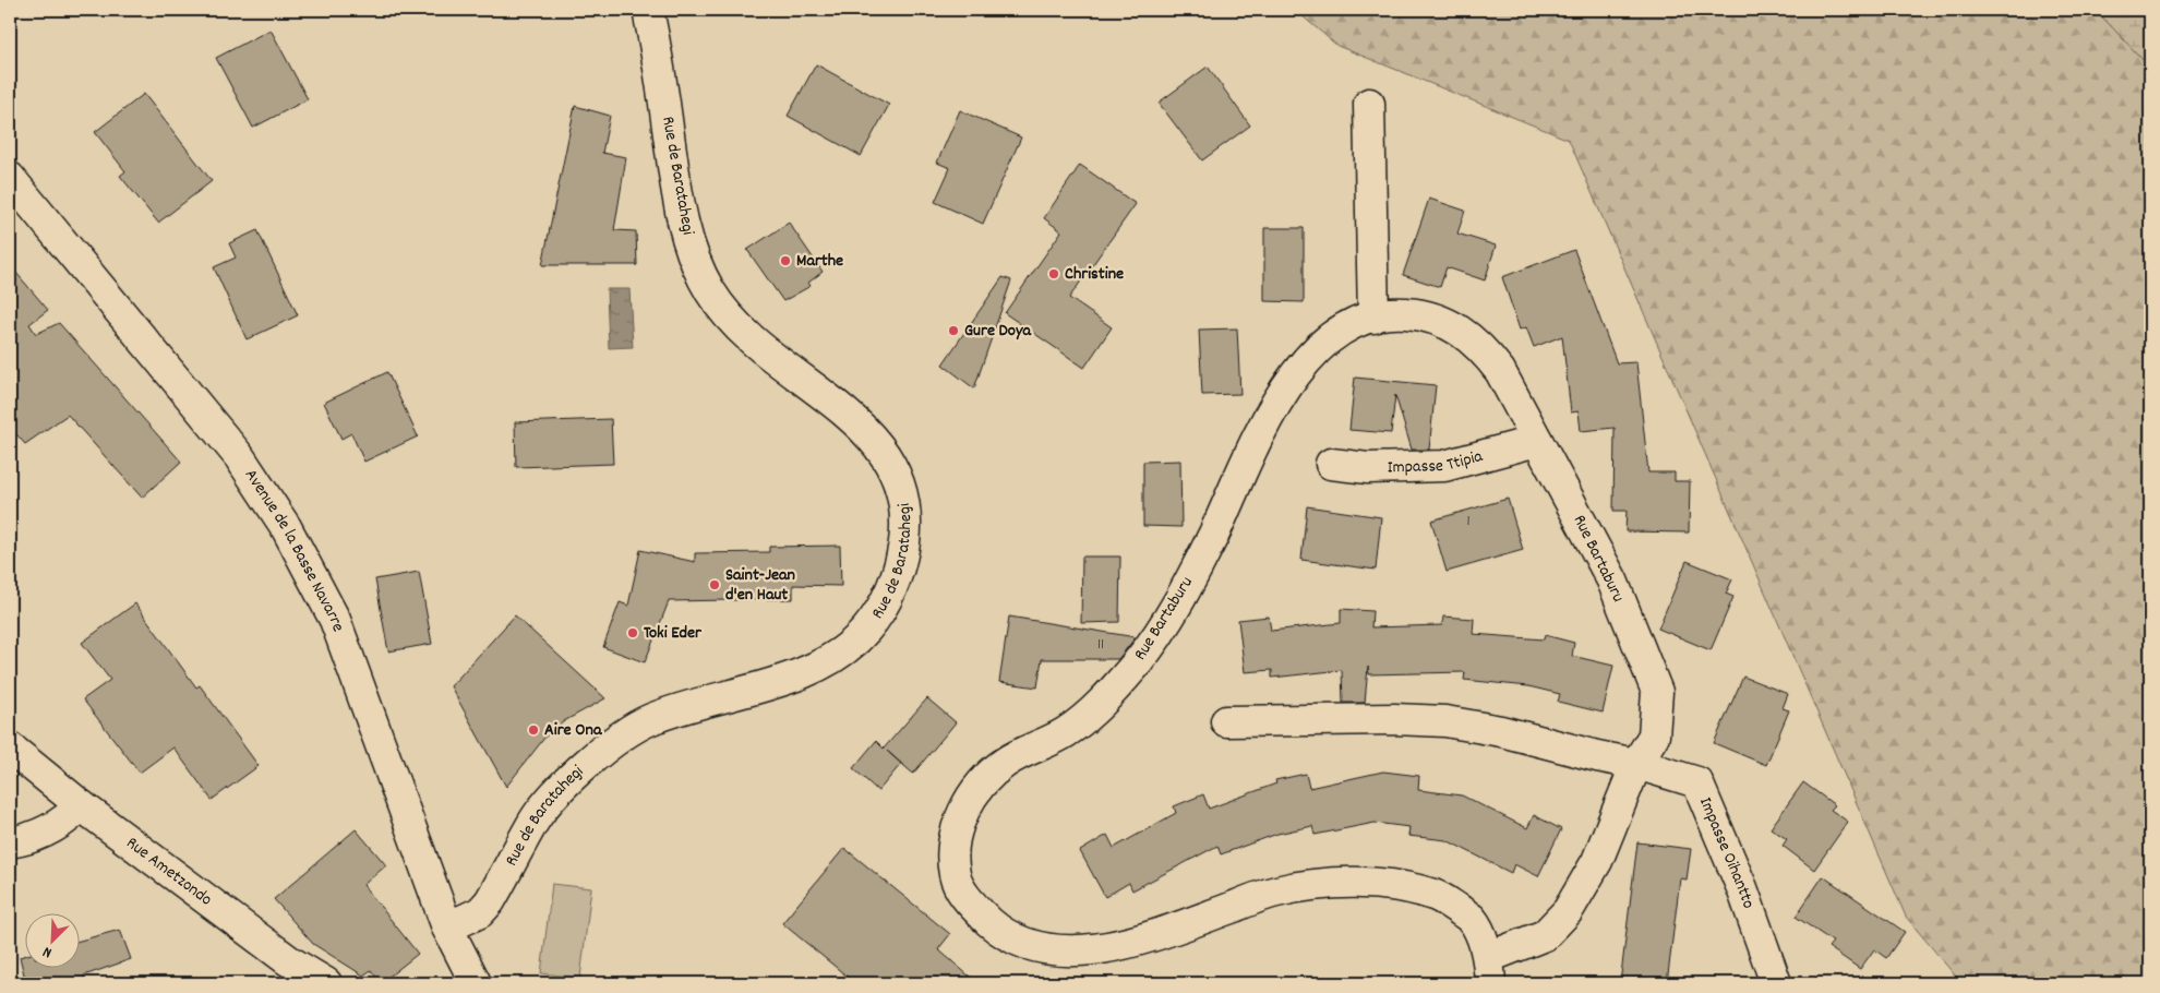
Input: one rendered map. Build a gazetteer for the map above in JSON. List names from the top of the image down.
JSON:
{
  "streets": {
    "street": [
      "Rue de Baratahegi",
      "Impasse Ttipia",
      "Avenue de la Basse Navarre",
      "Rue Bartaburu",
      "Impasse Oihantto",
      "Rue Ametzondo"
    ]
  },
  "crossings": [
    ["Rue de Baratahegi", "Avenue de la Basse Navarre"],
    ["Impasse Ttipia", "Rue Bartaburu"],
    ["Rue Bartaburu", "Impasse Oihantto"]
  ],
  "places": [
    "Marthe",
    "Christine",
    "Gure Doya",
    "Saint-Jean d'en Haut",
    "Toki Eder",
    "Aire Ona"
  ],
  "house_numbers": ["1", "11"],
  "north": "bottom left"
}
